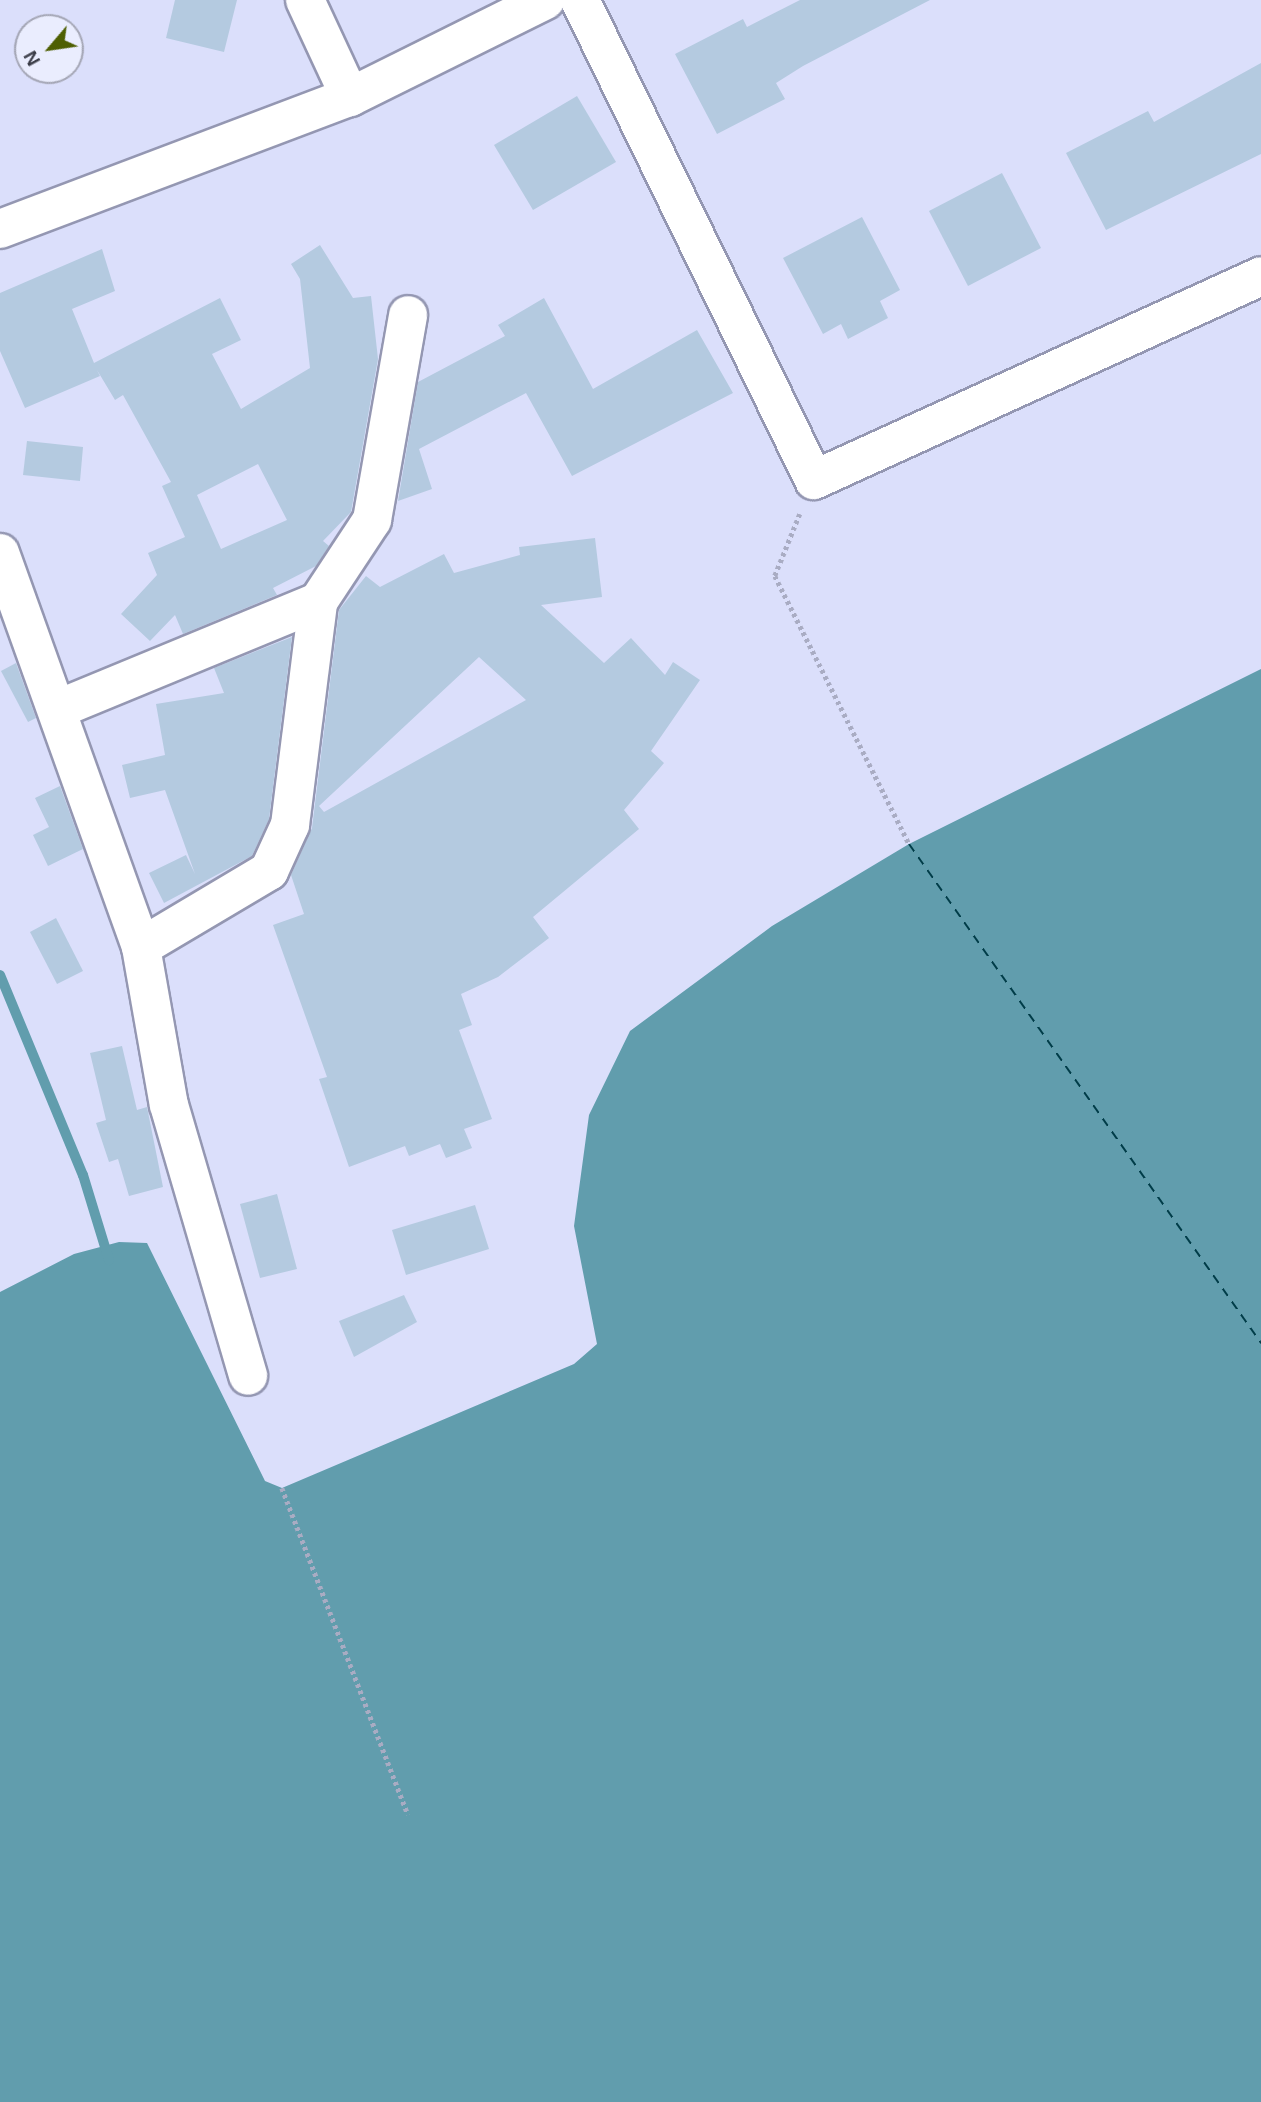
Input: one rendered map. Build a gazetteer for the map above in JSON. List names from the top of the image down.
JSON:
{
  "north": "bottom left"
}
